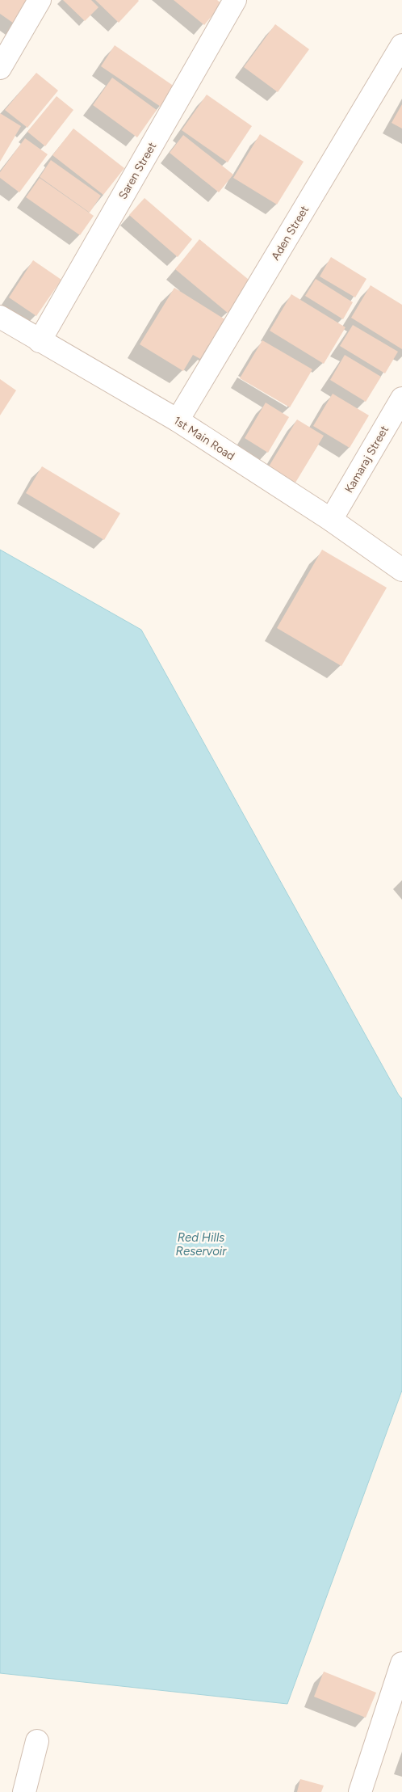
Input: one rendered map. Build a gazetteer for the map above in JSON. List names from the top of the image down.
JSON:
{
  "streets": {
    "street": [
      "Saren Street",
      "Aden Street",
      "1st Main Road",
      "Kamaraj Street"
    ]
  },
  "crossings": [
    ["Saren Street", "1st Main Road"],
    ["Aden Street", "1st Main Road"],
    ["1st Main Road", "Kamaraj Street"]
  ],
  "water": ["Red Hills Reservoir"]
}
